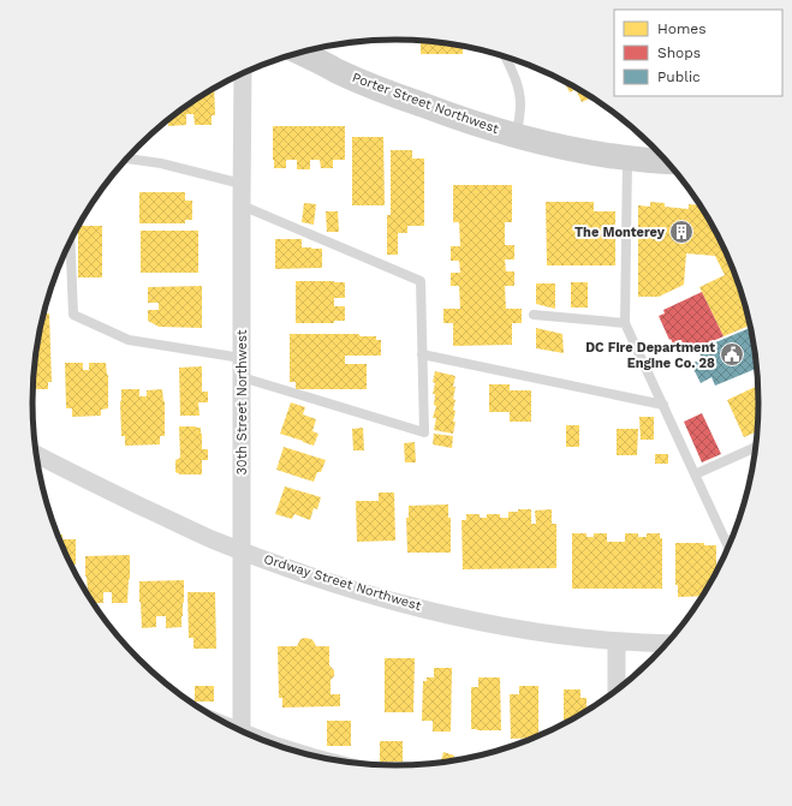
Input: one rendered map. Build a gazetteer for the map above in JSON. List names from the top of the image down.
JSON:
{
  "streets": {
    "street": ["Porter Street Northwest", "30th Street Northwest", "Ordway Street Northwest"]
  },
  "crossings": [
    ["30th Street Northwest", "Ordway Street Northwest"]
  ],
  "places": {
    "building": ["The Monterey"],
    "public building": ["DC Fire Department Engine Co. 28"]
  },
  "legend": ["Homes", "Shops", "Public"]
}
